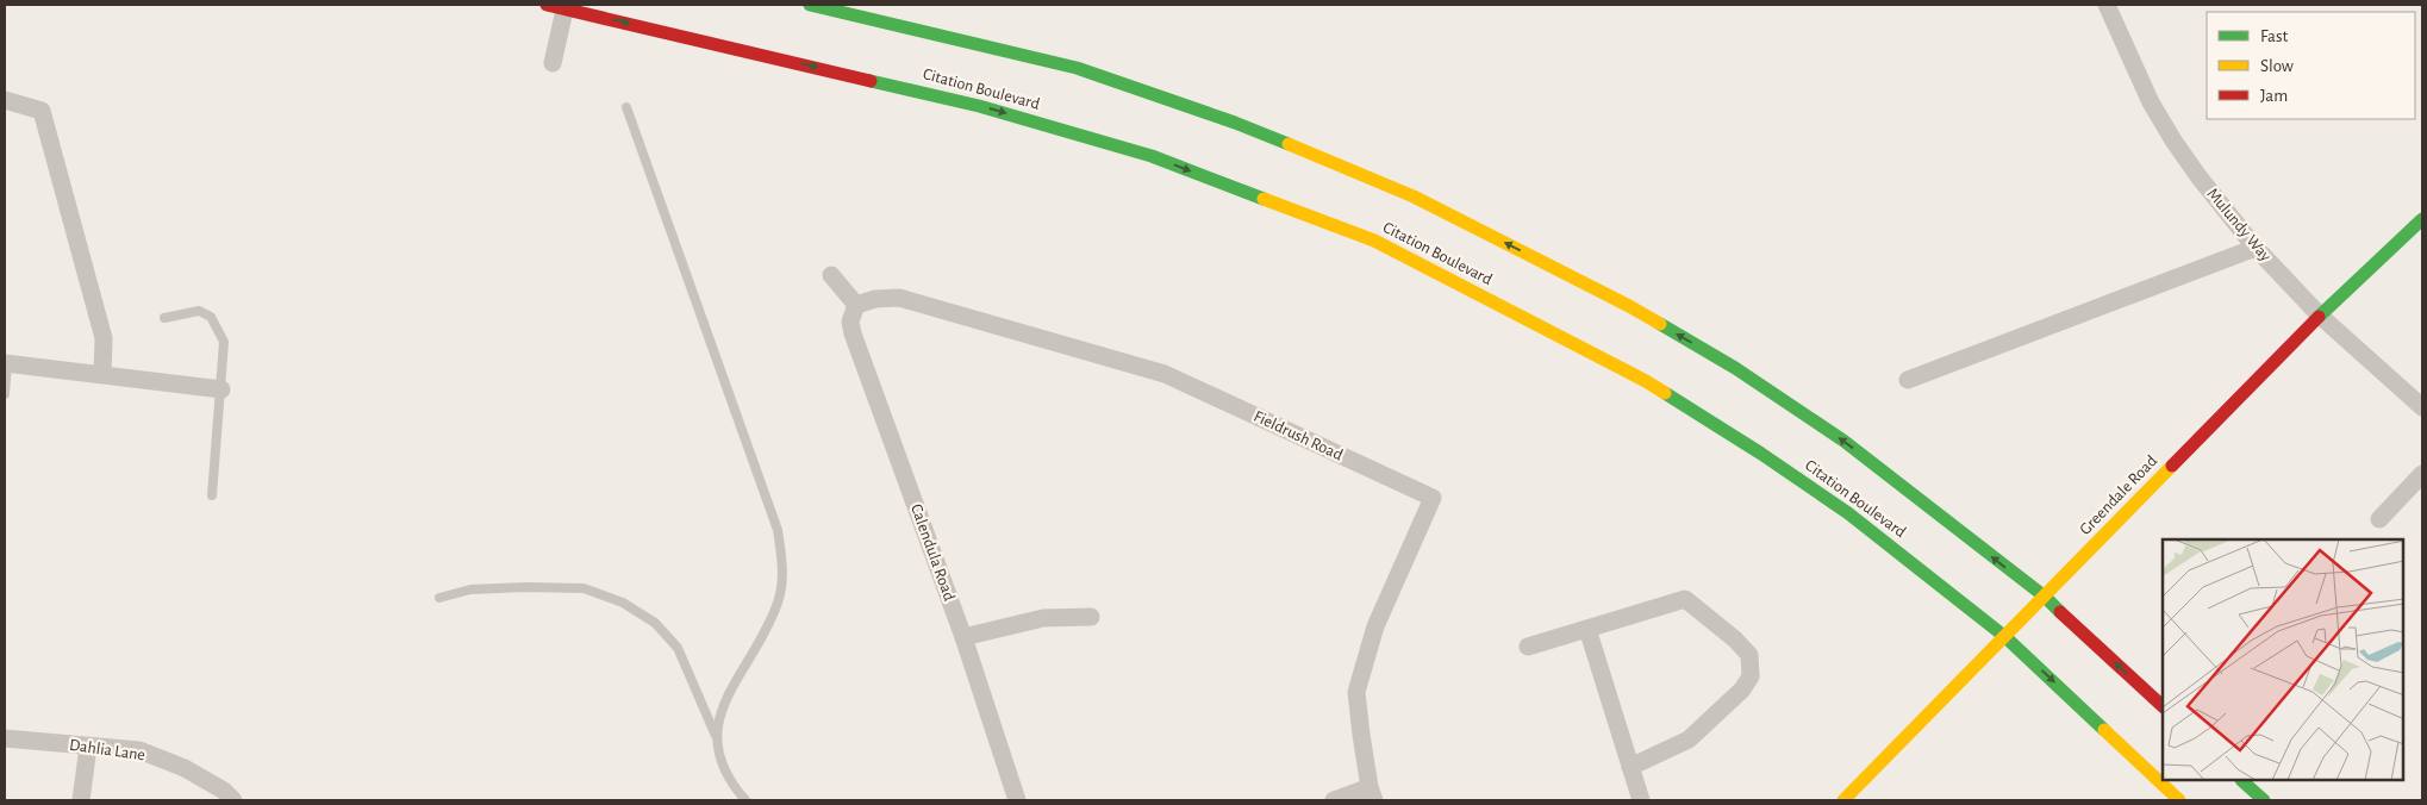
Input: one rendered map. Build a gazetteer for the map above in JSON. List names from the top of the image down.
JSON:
{
  "streets": {
    "main road": ["Citation Boulevard", "Greendale Road"],
    "street": [
      "Mulundy Way",
      "Fieldrush Road",
      "Calendula Road",
      "Dahlia Lane"
    ]
  },
  "crossings": [
    ["Citation Boulevard", "Greendale Road"],
    ["Mulundy Way", "Greendale Road"],
    ["Fieldrush Road", "Calendula Road"]
  ],
  "legend": ["Fast", "Slow", "Jam"]
}
